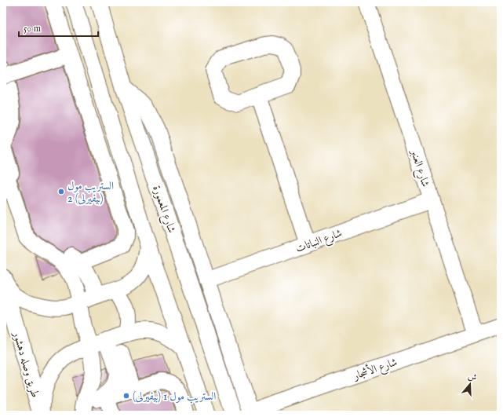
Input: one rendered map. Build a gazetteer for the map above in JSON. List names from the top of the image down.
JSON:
{
  "streets": {
    "main road": ["طريق وصله دهشور"],
    "street": [
      "شارع العنبر",
      "شارع المعمورة",
      "شارع النباتات",
      "شارع الأشجار"
    ]
  },
  "crossings": [
    ["شارع العنبر", "شارع النباتات"],
    ["شارع العنبر", "شارع الأشجار"]
  ],
  "places": ["الستريب مول 2 (بيفيرلى)", "الستريب مول 1 (بيفيرلى)"],
  "scale_bar": "50 m",
  "north": "top"
}
